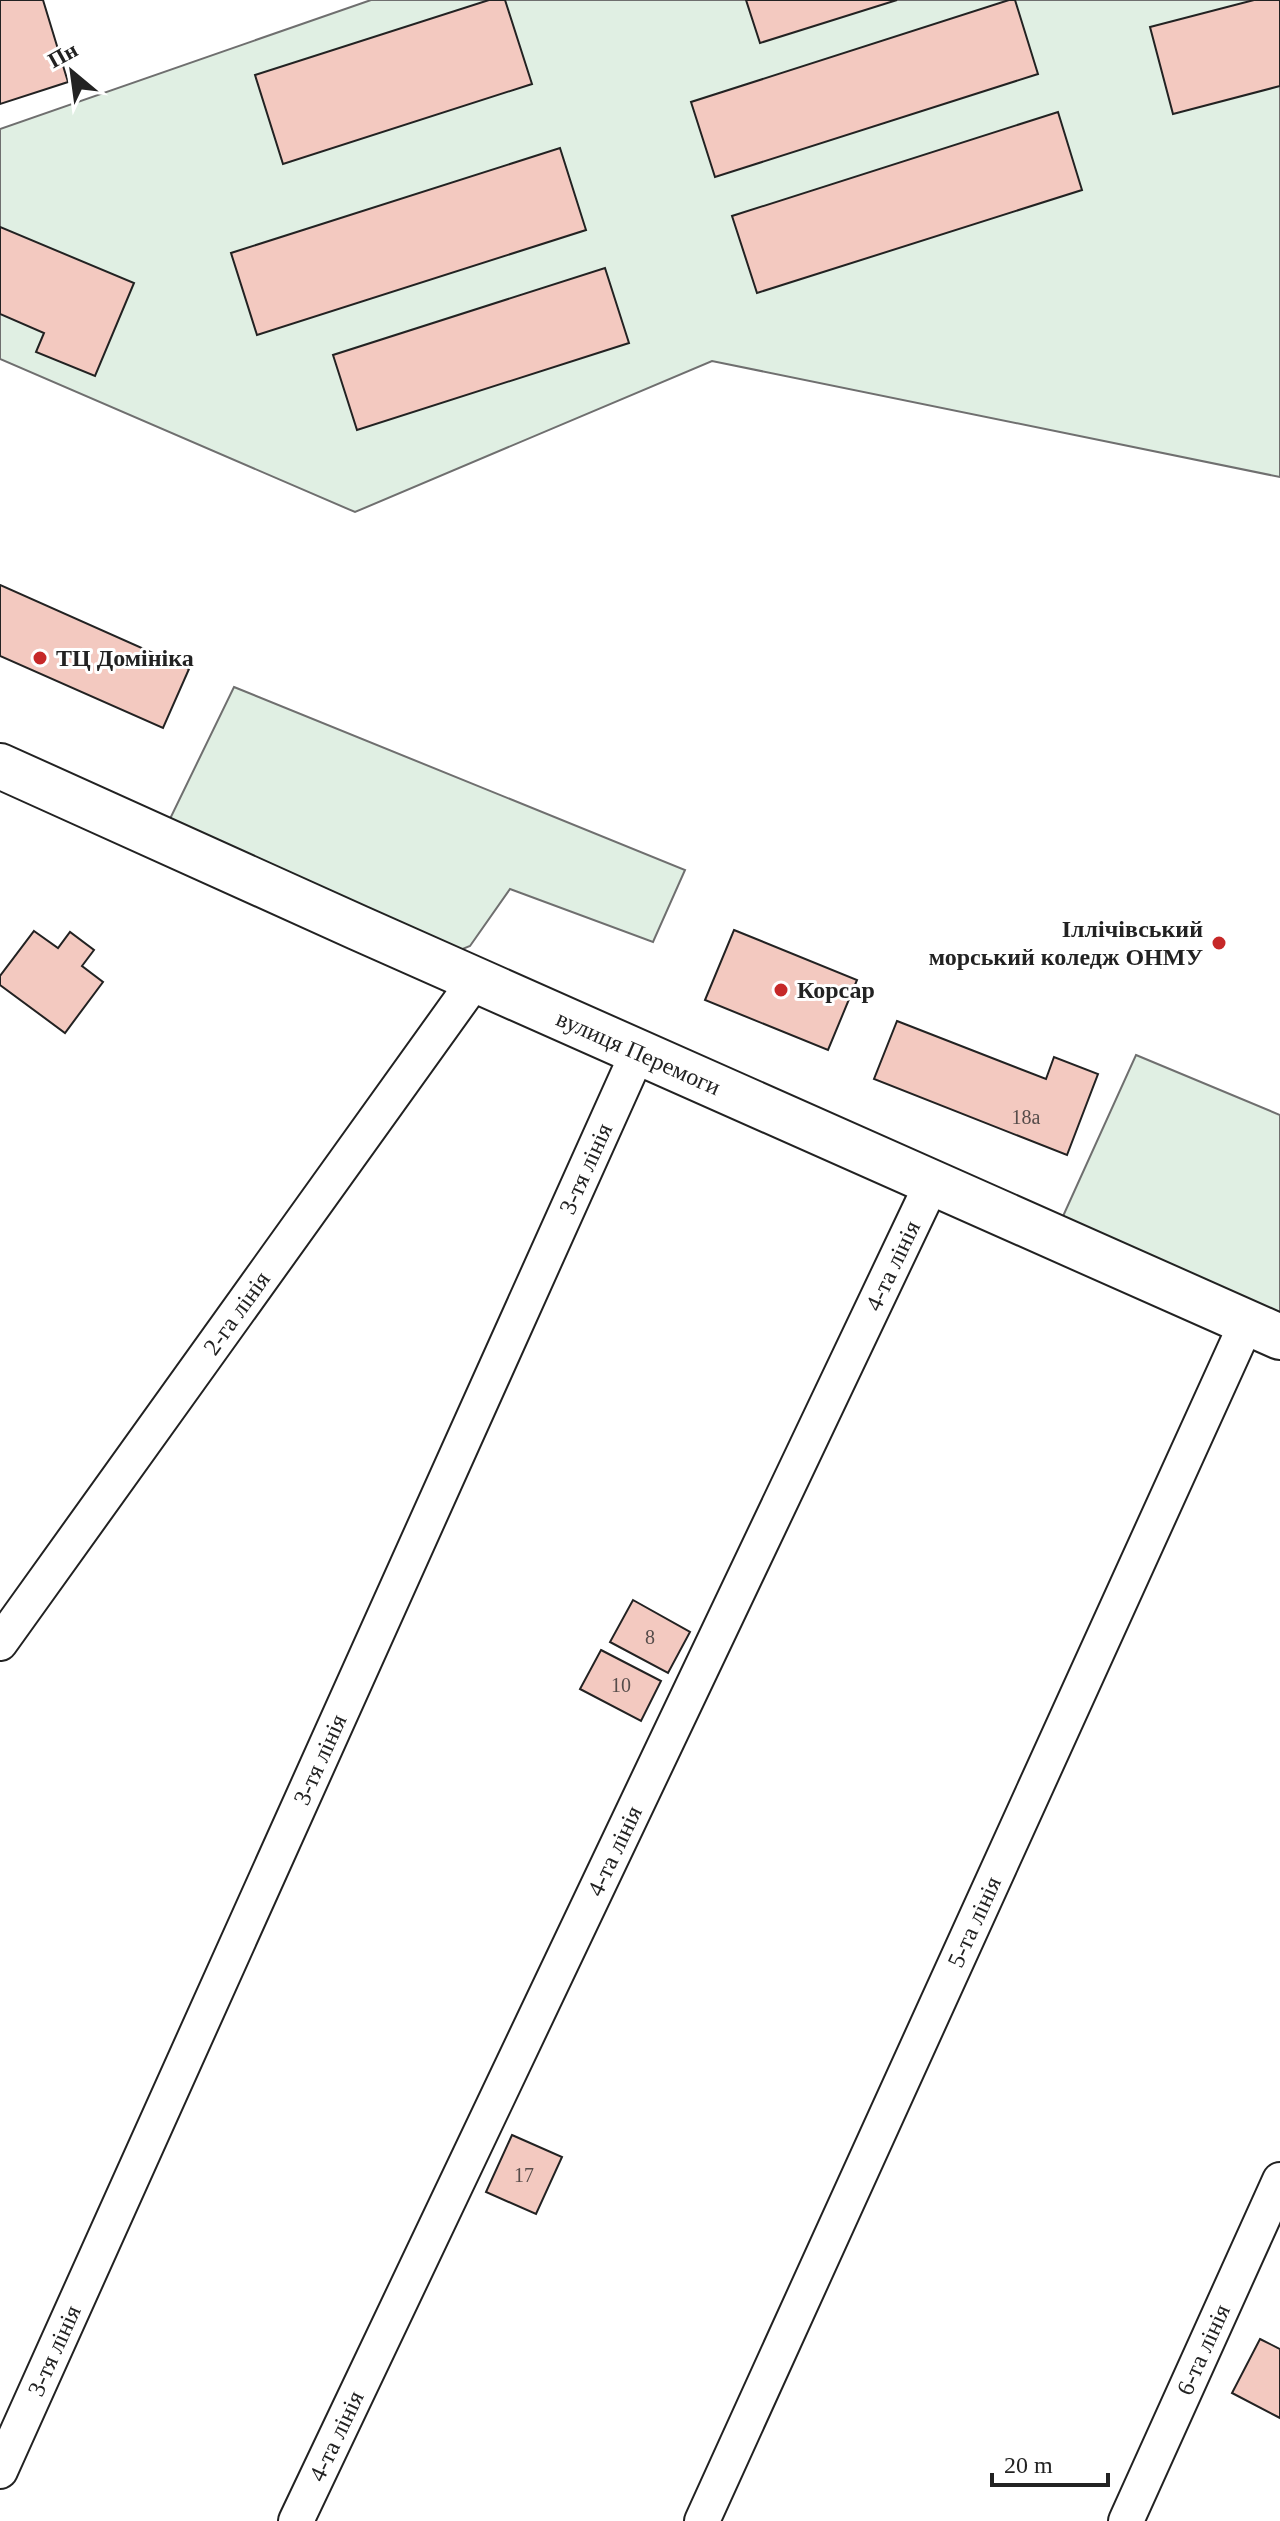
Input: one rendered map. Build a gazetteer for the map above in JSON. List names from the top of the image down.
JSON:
{
  "streets": {
    "main road": ["вулиця Перемоги"],
    "street": [
      "3-тя лінія",
      "4-та лінія",
      "2-га лінія",
      "5-та лінія",
      "6-та лінія"
    ]
  },
  "crossings": [
    ["вулиця Перемоги", "3-тя лінія"],
    ["вулиця Перемоги", "4-та лінія"],
    ["вулиця Перемоги", "2-га лінія"],
    ["вулиця Перемоги", "5-та лінія"]
  ],
  "places": ["ТЦ Домініка", "Іллічівський морський коледж ОНМУ", "Корсар"],
  "house_numbers": [
    "18а",
    "8",
    "10",
    "17"
  ],
  "scale_bar": "20 m",
  "north": "top left"
}
